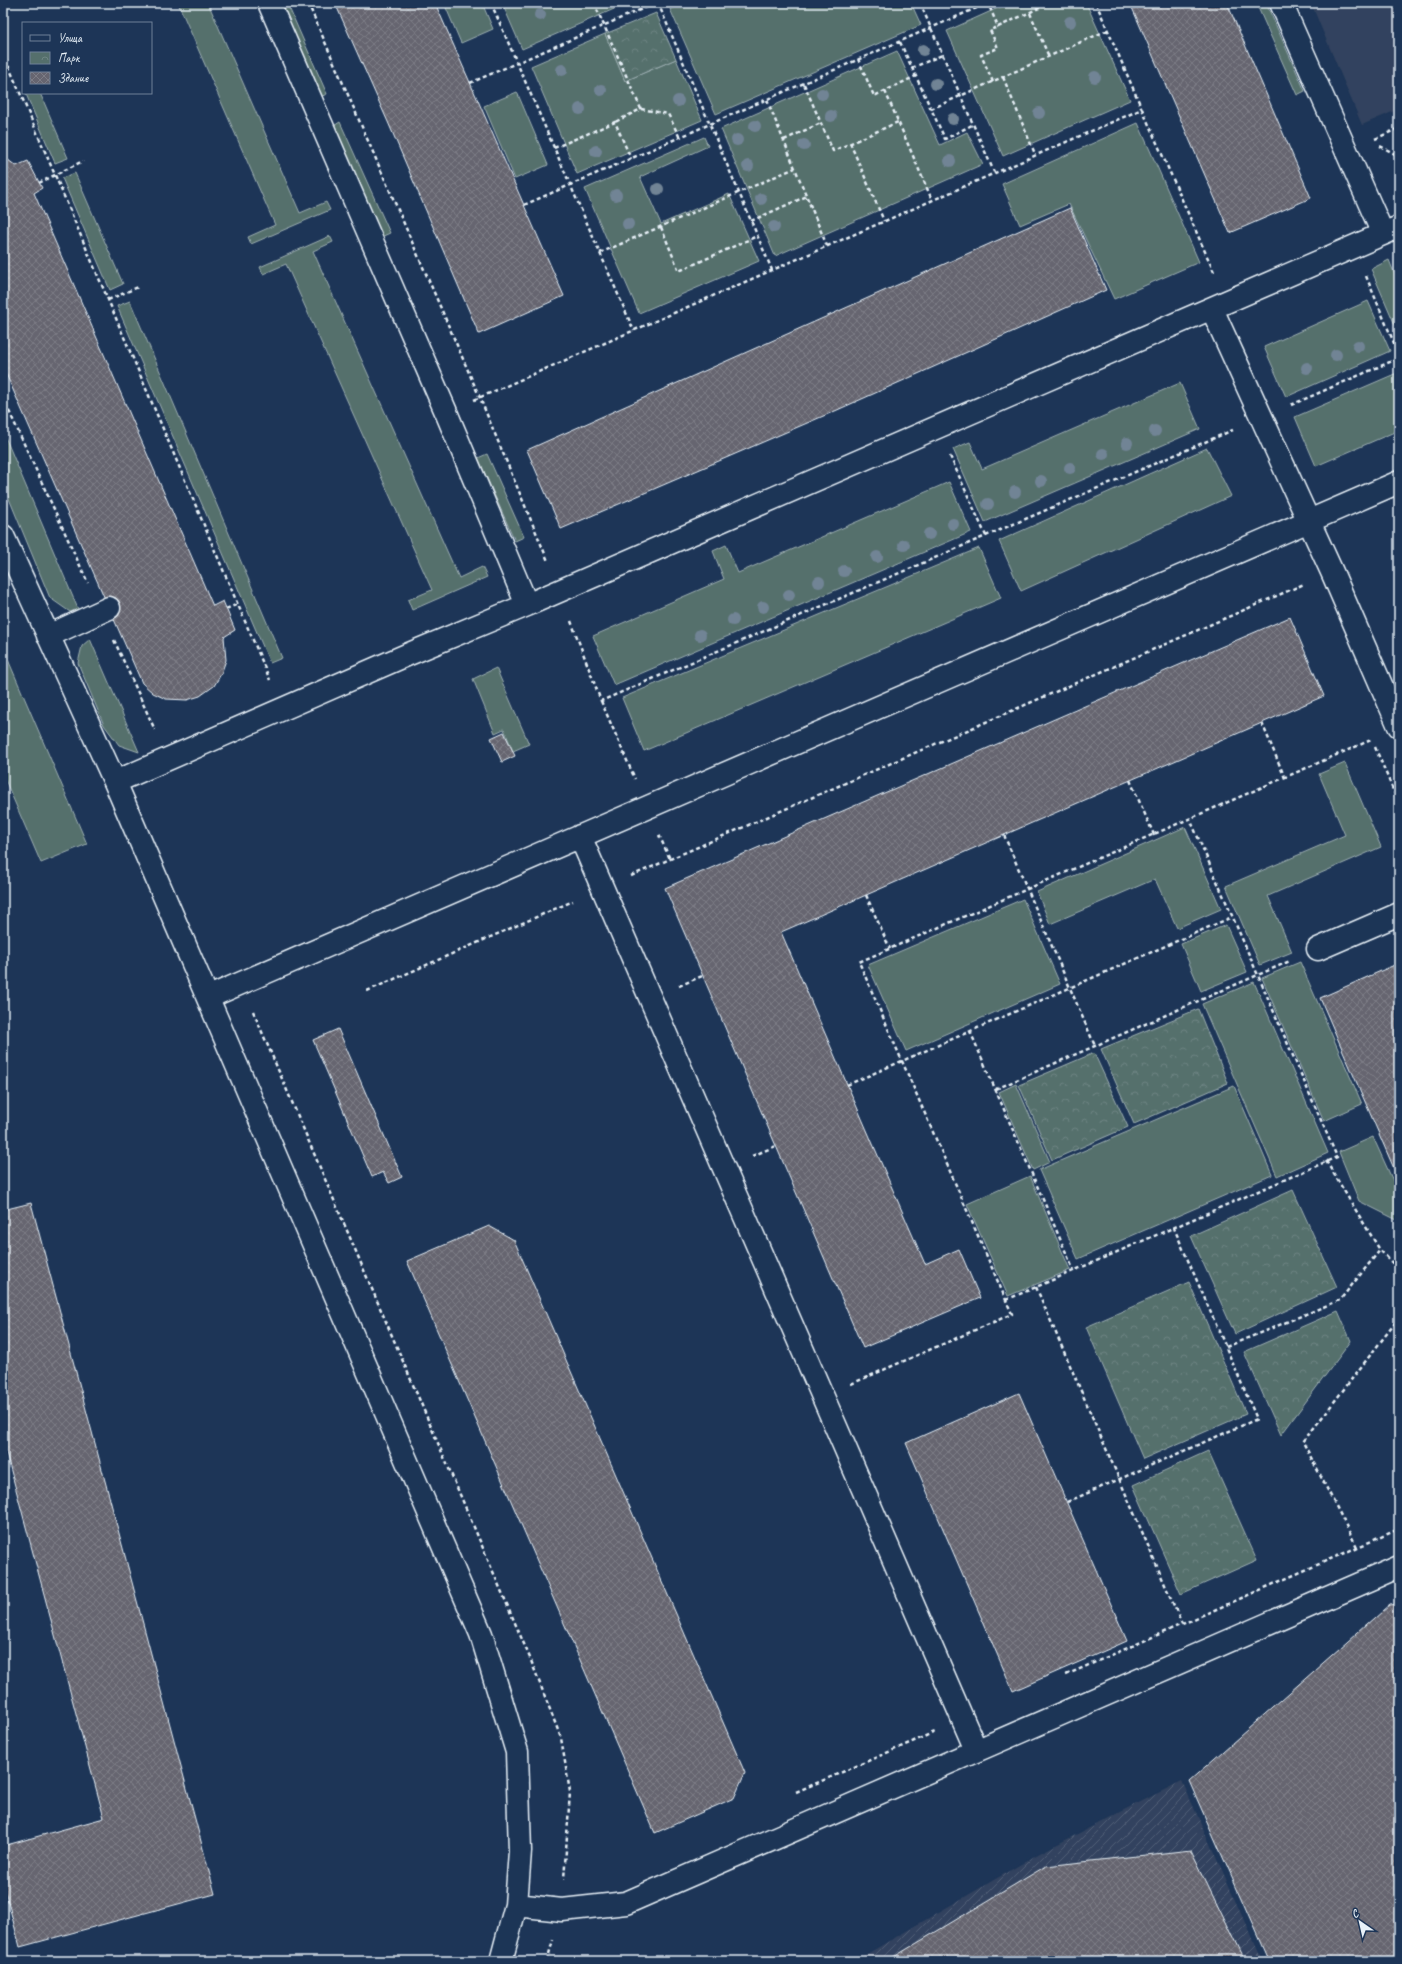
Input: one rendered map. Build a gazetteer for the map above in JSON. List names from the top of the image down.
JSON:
{
  "legend": ["Улица", "Парк", "Здание"],
  "north": "top left"
}
